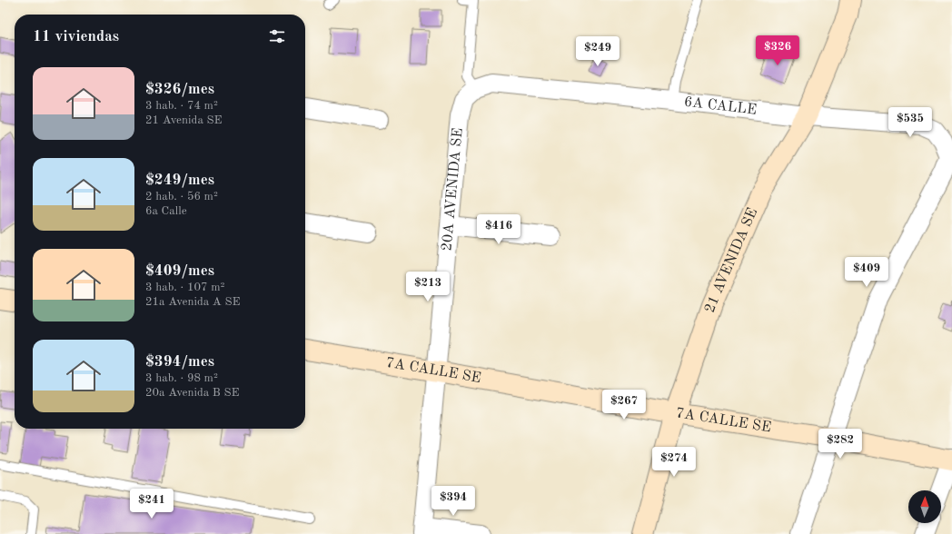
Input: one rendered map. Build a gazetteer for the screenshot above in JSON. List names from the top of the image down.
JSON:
{
  "streets": {
    "street": [
      "6A CALLE",
      "20A AVENIDA SE",
      "21 AVENIDA SE",
      "7A CALLE SE"
    ]
  },
  "crossings": [
    ["6A CALLE", "20A AVENIDA SE"],
    ["6A CALLE", "21 AVENIDA SE"],
    ["6A CALLE", "7A CALLE SE"],
    ["20A AVENIDA SE", "7A CALLE SE"],
    ["21 AVENIDA SE", "7A CALLE SE"]
  ],
  "north": "top",
  "page": {
    "heading": "11 viviendas",
    "price": [
      "$326",
      "$249",
      "$535",
      "$416",
      "$409",
      "$213",
      "$267",
      "$282",
      "$274",
      "$394",
      "$241"
    ],
    "list": [
      {
        "name": "$326/mes",
        "note": "3 hab. · 74 m² · 21 Avenida SE"
      },
      {
        "name": "$249/mes",
        "note": "2 hab. · 56 m² · 6a Calle"
      },
      {
        "name": "$409/mes",
        "note": "3 hab. · 107 m² · 21a Avenida A SE"
      },
      {
        "name": "$394/mes",
        "note": "3 hab. · 98 m² · 20a Avenida B SE"
      }
    ]
  }
}
